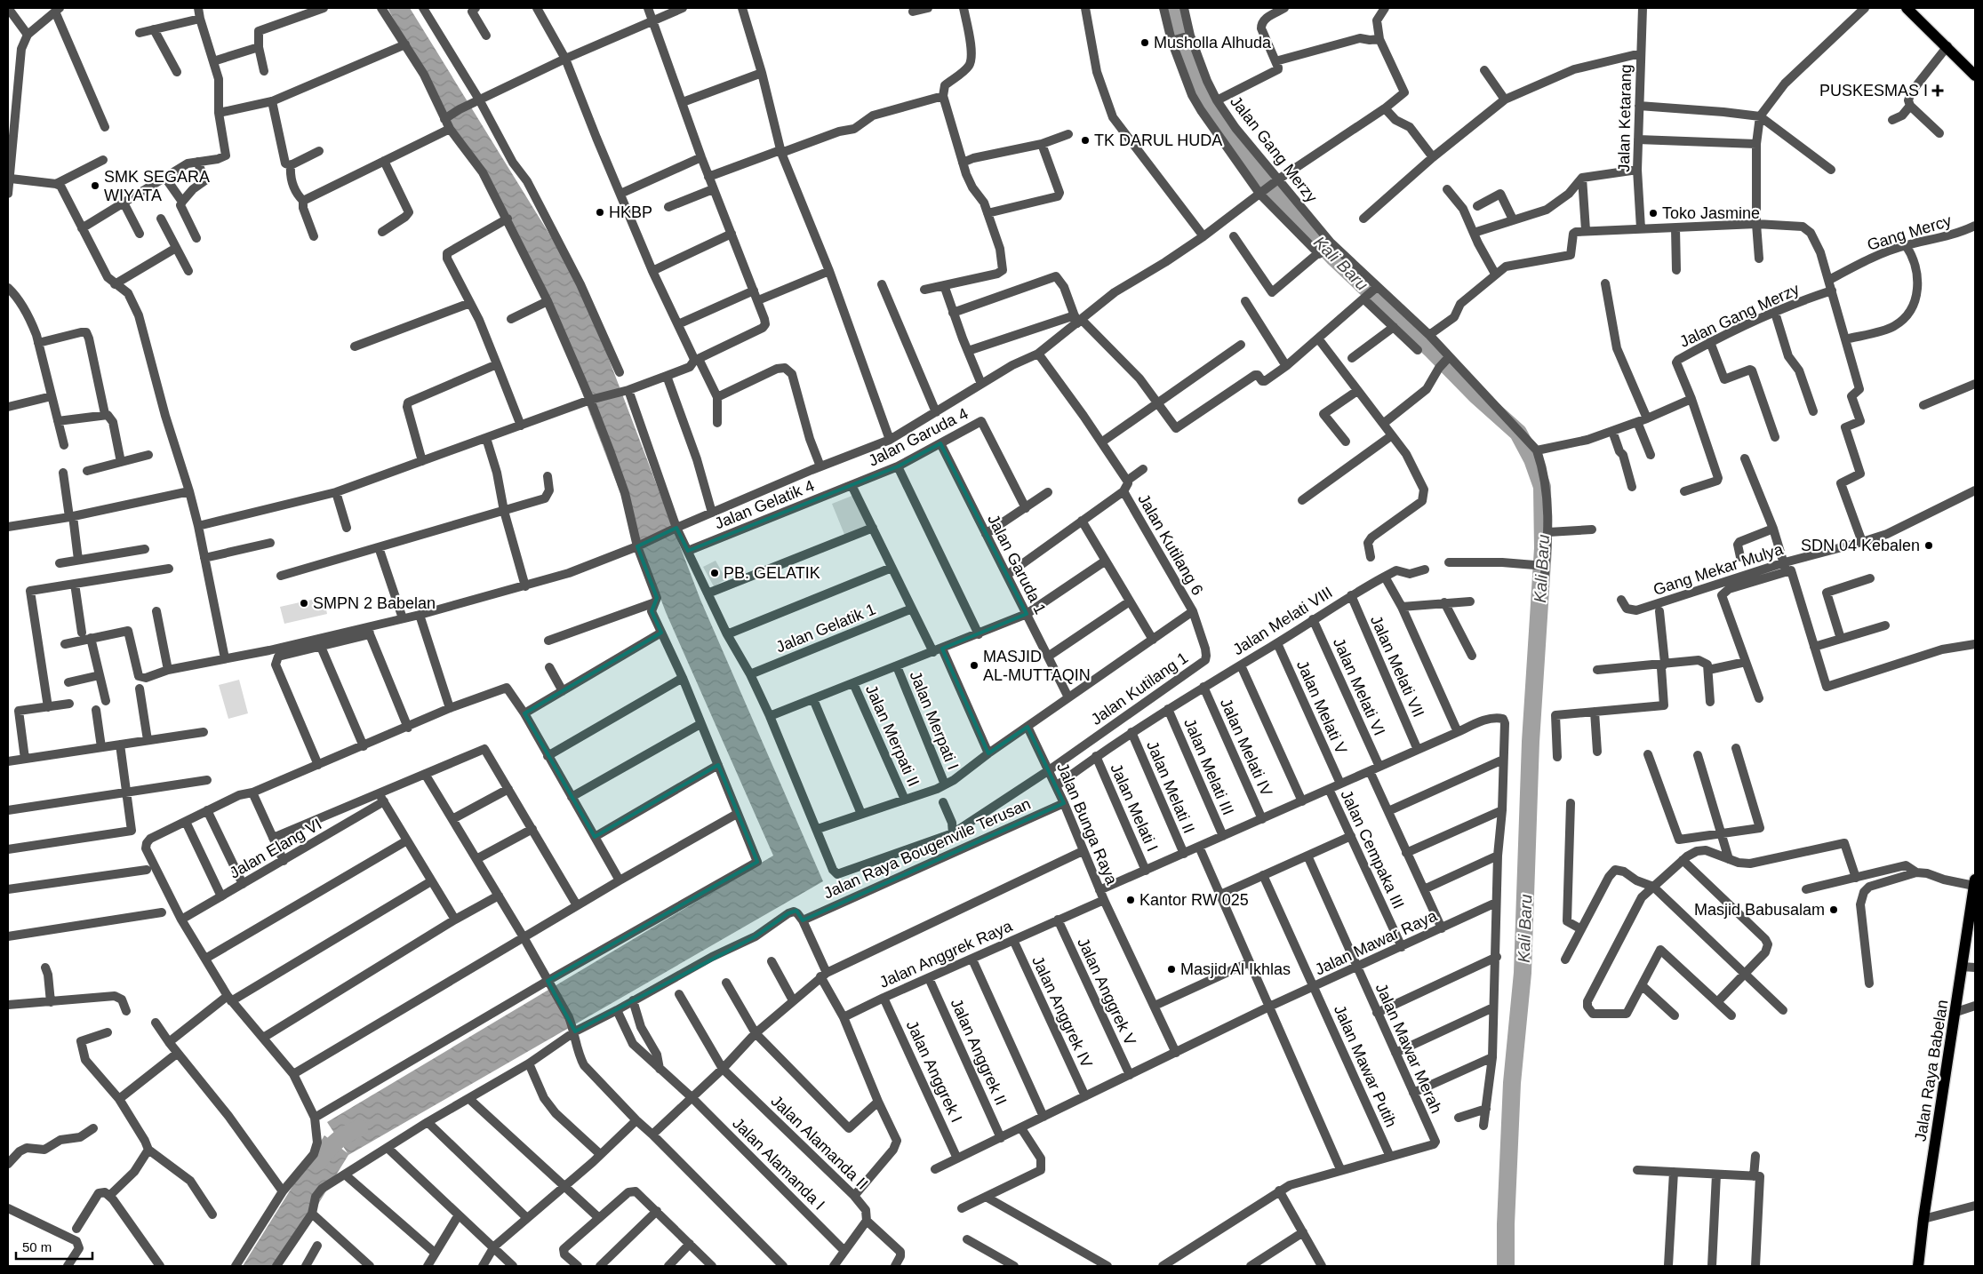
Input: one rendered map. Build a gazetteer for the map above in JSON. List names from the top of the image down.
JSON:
{
  "streets": {
    "main road": ["Jalan Raya Babelan"],
    "street": [
      "Jalan Ketarang",
      "Jalan Gang Merzy",
      "Gang Mercy",
      "Jalan Garuda 4",
      "Jalan Gelatik 4",
      "Jalan Kutilang 6",
      "Jalan Garuda 1",
      "Gang Mekar Mulya",
      "Jalan Melati VIII",
      "Jalan Gelatik 1",
      "Jalan Melati VII",
      "Jalan Melati VI",
      "Jalan Kutilang 1",
      "Jalan Melati V",
      "Jalan Merpati I",
      "Jalan Merpati II",
      "Jalan Melati IV",
      "Jalan Melati III",
      "Jalan Melati II",
      "Jalan Melati I",
      "Jalan Bunga Raya",
      "Jalan Elang VI",
      "Jalan Raya Bougenvile Terusan",
      "Jalan Cempaka III",
      "Jalan Mawar Raya",
      "Jalan Anggrek Raya",
      "Jalan Anggrek V",
      "Jalan Anggrek IV",
      "Jalan Mawar Merah",
      "Jalan Anggrek II",
      "Jalan Mawar Putih",
      "Jalan Anggrek I",
      "Jalan Alamanda II",
      "Jalan Alamanda I"
    ]
  },
  "crossings": [
    ["Jalan Garuda 4", "Jalan Gelatik 4"],
    ["Jalan Garuda 4", "Jalan Garuda 1"],
    ["Jalan Kutilang 6", "Jalan Kutilang 1"],
    ["Jalan Melati VIII", "Jalan Melati VII"],
    ["Jalan Melati VIII", "Jalan Melati VI"],
    ["Jalan Melati VIII", "Jalan Melati V"],
    ["Jalan Melati VIII", "Jalan Melati IV"],
    ["Jalan Melati VIII", "Jalan Melati III"],
    ["Jalan Melati VIII", "Jalan Melati II"],
    ["Jalan Melati VIII", "Jalan Melati I"],
    ["Jalan Melati VIII", "Jalan Bunga Raya"],
    ["Jalan Kutilang 1", "Jalan Bunga Raya"],
    ["Jalan Bunga Raya", "Jalan Raya Bougenvile Terusan"],
    ["Jalan Bunga Raya", "Jalan Mawar Raya"],
    ["Jalan Bunga Raya", "Jalan Anggrek Raya"],
    ["Jalan Cempaka III", "Jalan Mawar Raya"],
    ["Jalan Mawar Raya", "Jalan Anggrek V"],
    ["Jalan Mawar Raya", "Jalan Anggrek IV"],
    ["Jalan Mawar Raya", "Jalan Mawar Merah"],
    ["Jalan Mawar Raya", "Jalan Anggrek II"],
    ["Jalan Mawar Raya", "Jalan Mawar Putih"],
    ["Jalan Mawar Raya", "Jalan Anggrek I"],
    ["Jalan Anggrek Raya", "Jalan Anggrek V"],
    ["Jalan Anggrek Raya", "Jalan Anggrek IV"],
    ["Jalan Anggrek Raya", "Jalan Anggrek II"],
    ["Jalan Anggrek Raya", "Jalan Anggrek I"],
    ["Jalan Mawar Merah", "Jalan Mawar Putih"]
  ],
  "water": ["Kali Baru"],
  "places": {
    "other": [
      "Musholla Alhuda",
      "TK DARUL HUDA",
      "SMK SEGARA WIYATA",
      "HKBP",
      "Toko Jasmine",
      "SDN 04 Kebalen",
      "PB. GELATIK",
      "SMPN 2 Babelan",
      "MASJID AL-MUTTAQIN",
      "Kantor RW 025",
      "Masjid Babusalam",
      "Masjid Al Ikhlas"
    ],
    "health": ["PUSKESMAS I"]
  },
  "scale_bar": "50 m"
}
